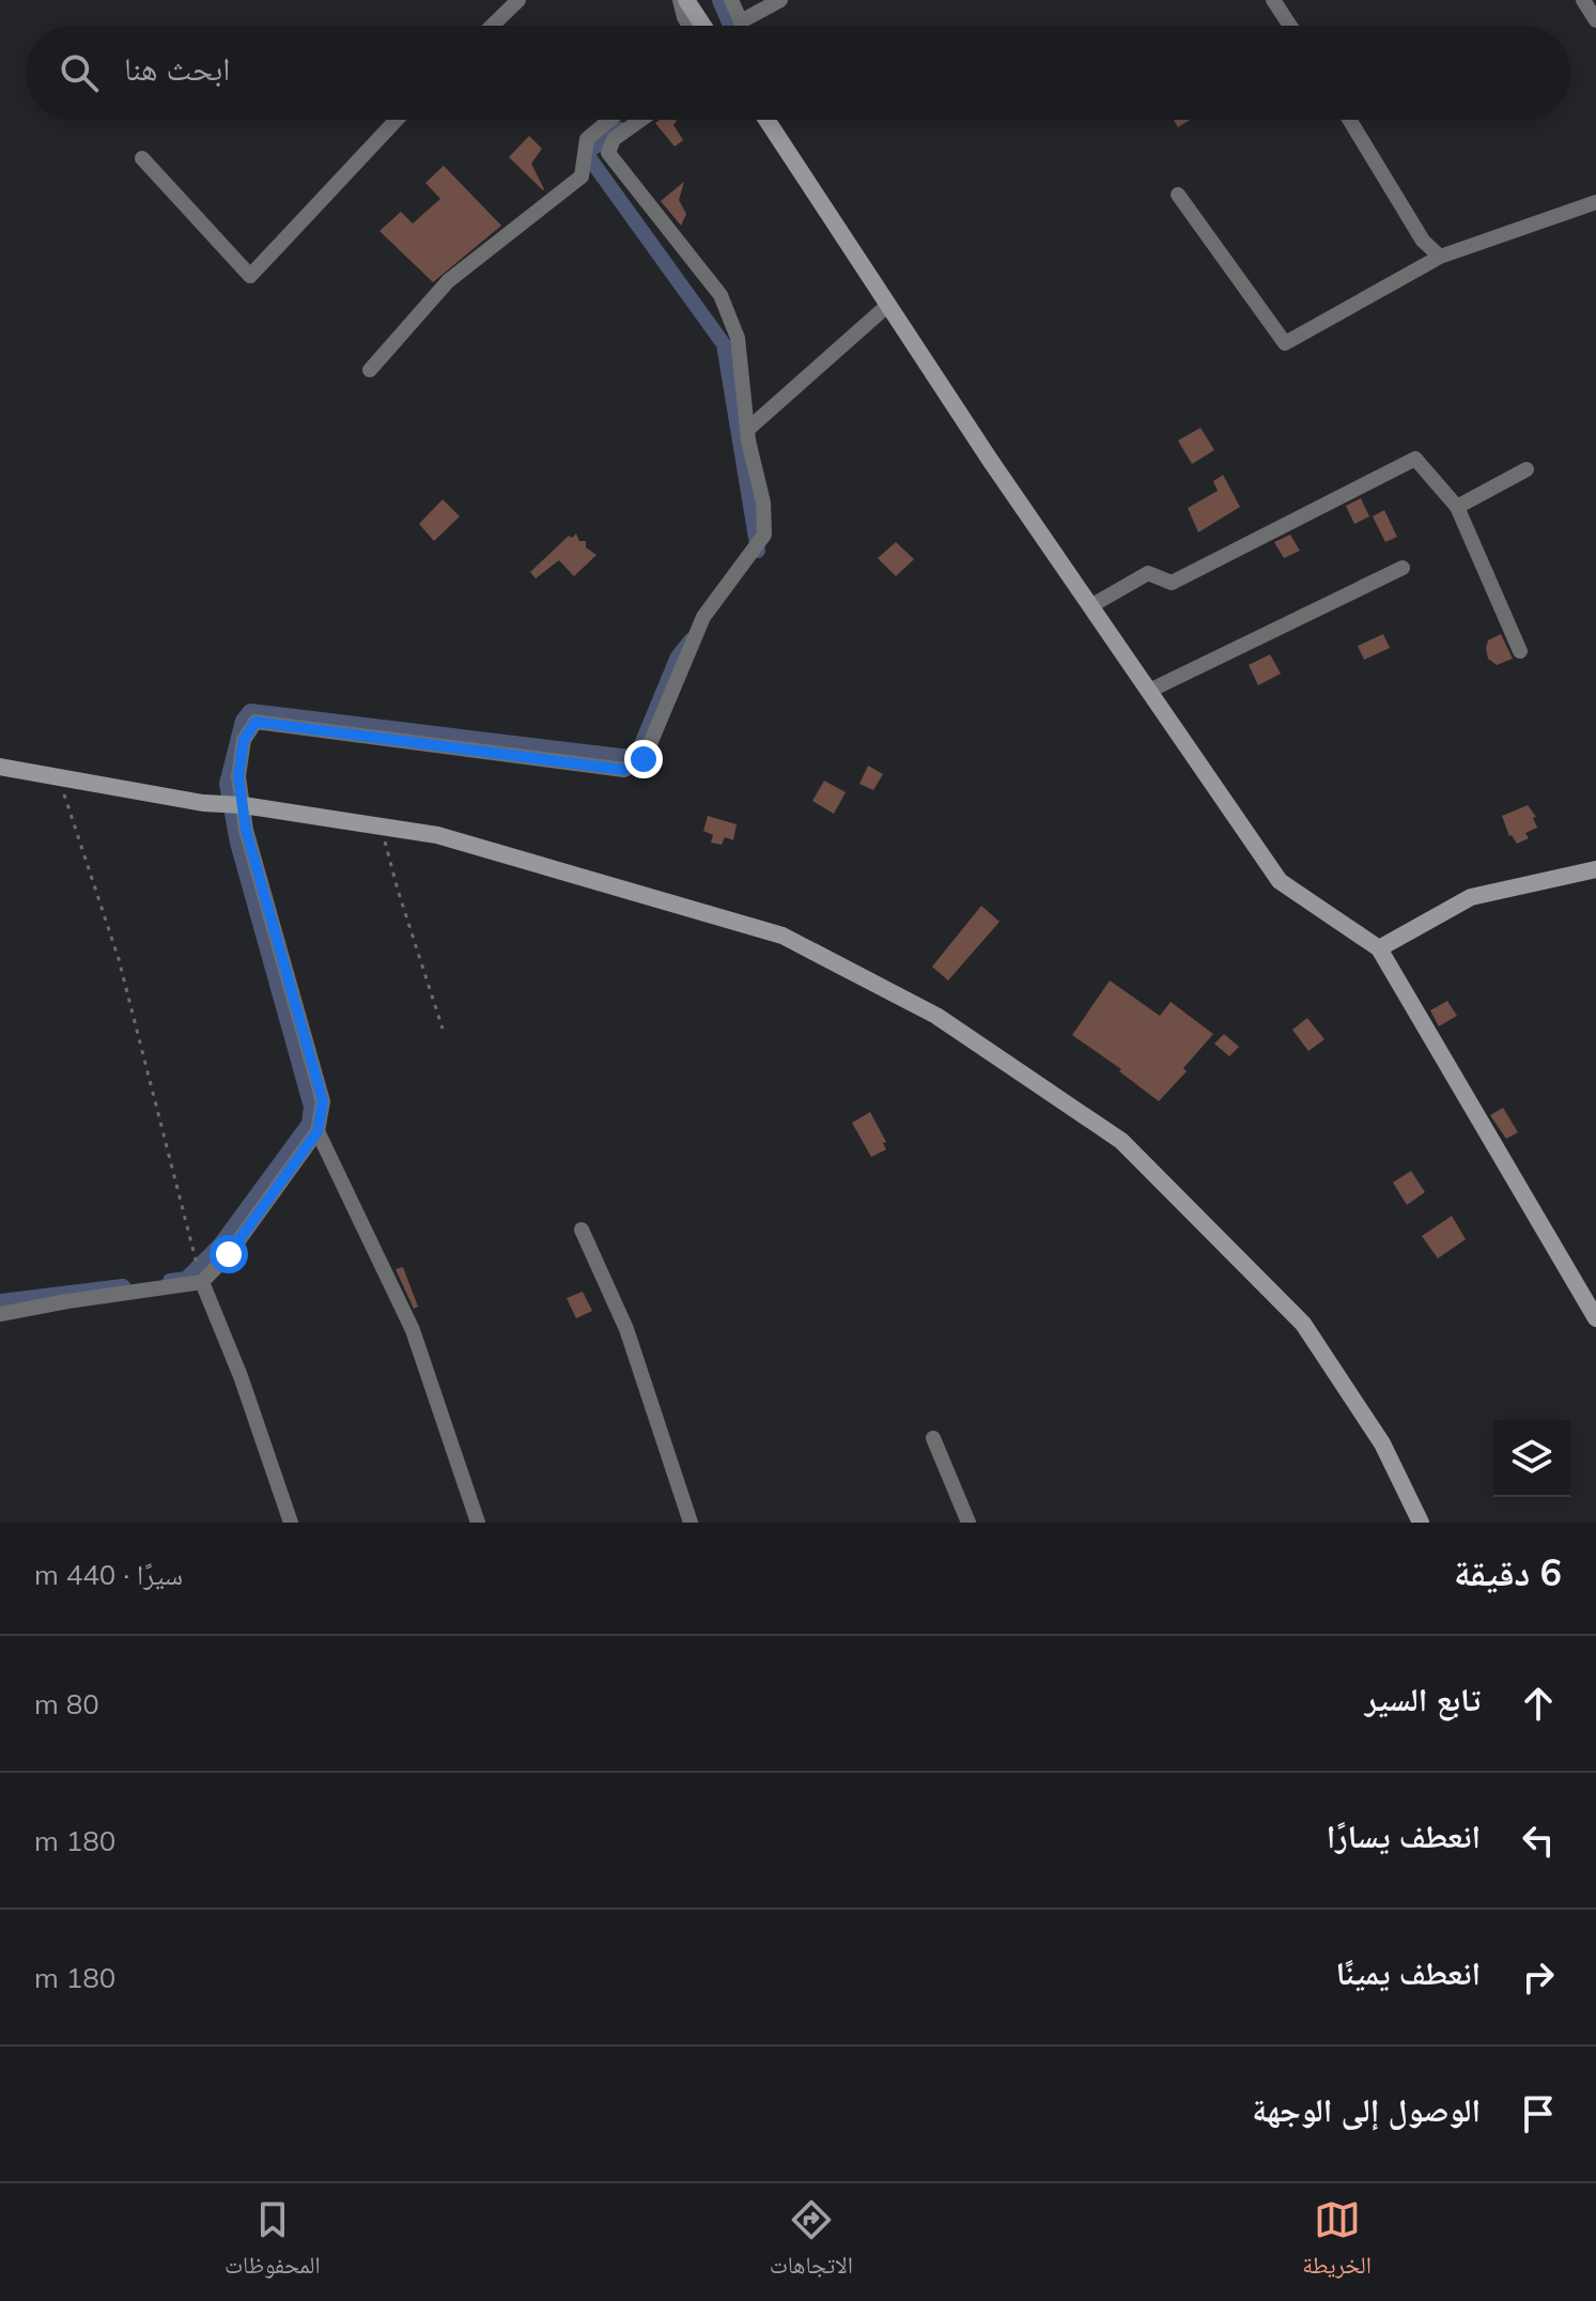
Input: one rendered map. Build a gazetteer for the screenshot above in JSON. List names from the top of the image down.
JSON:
{
  "page": {
    "search": "ابحث هنا",
    "heading": ["6 دقيقة", "سيرًا · 440 m"],
    "list": [
      ["تابع السير", "80 m"],
      ["انعطف يسارًا", "180 m"],
      ["انعطف يمينًا", "180 m"],
      "الوصول إلى الوجهة"
    ],
    "nav": ["الخريطة", "الاتجاهات", "المحفوظات"]
  }
}
